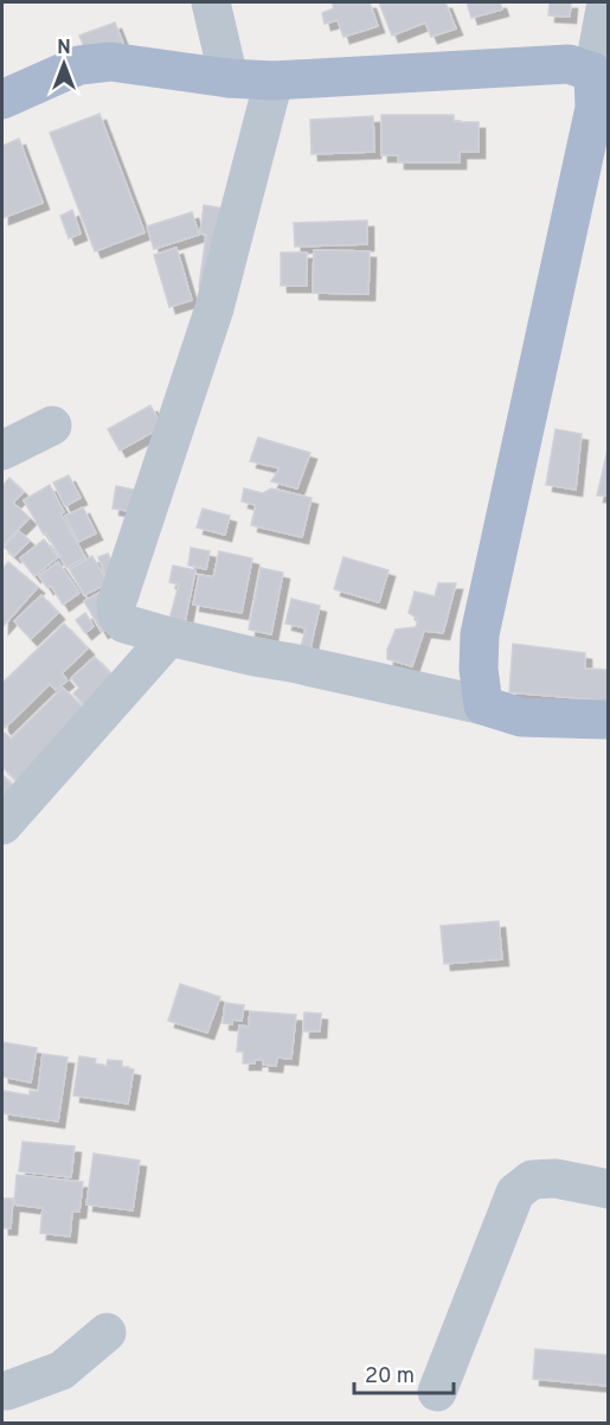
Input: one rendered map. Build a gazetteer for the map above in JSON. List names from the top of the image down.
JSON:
{
  "scale_bar": "20 m",
  "north": "top"
}
